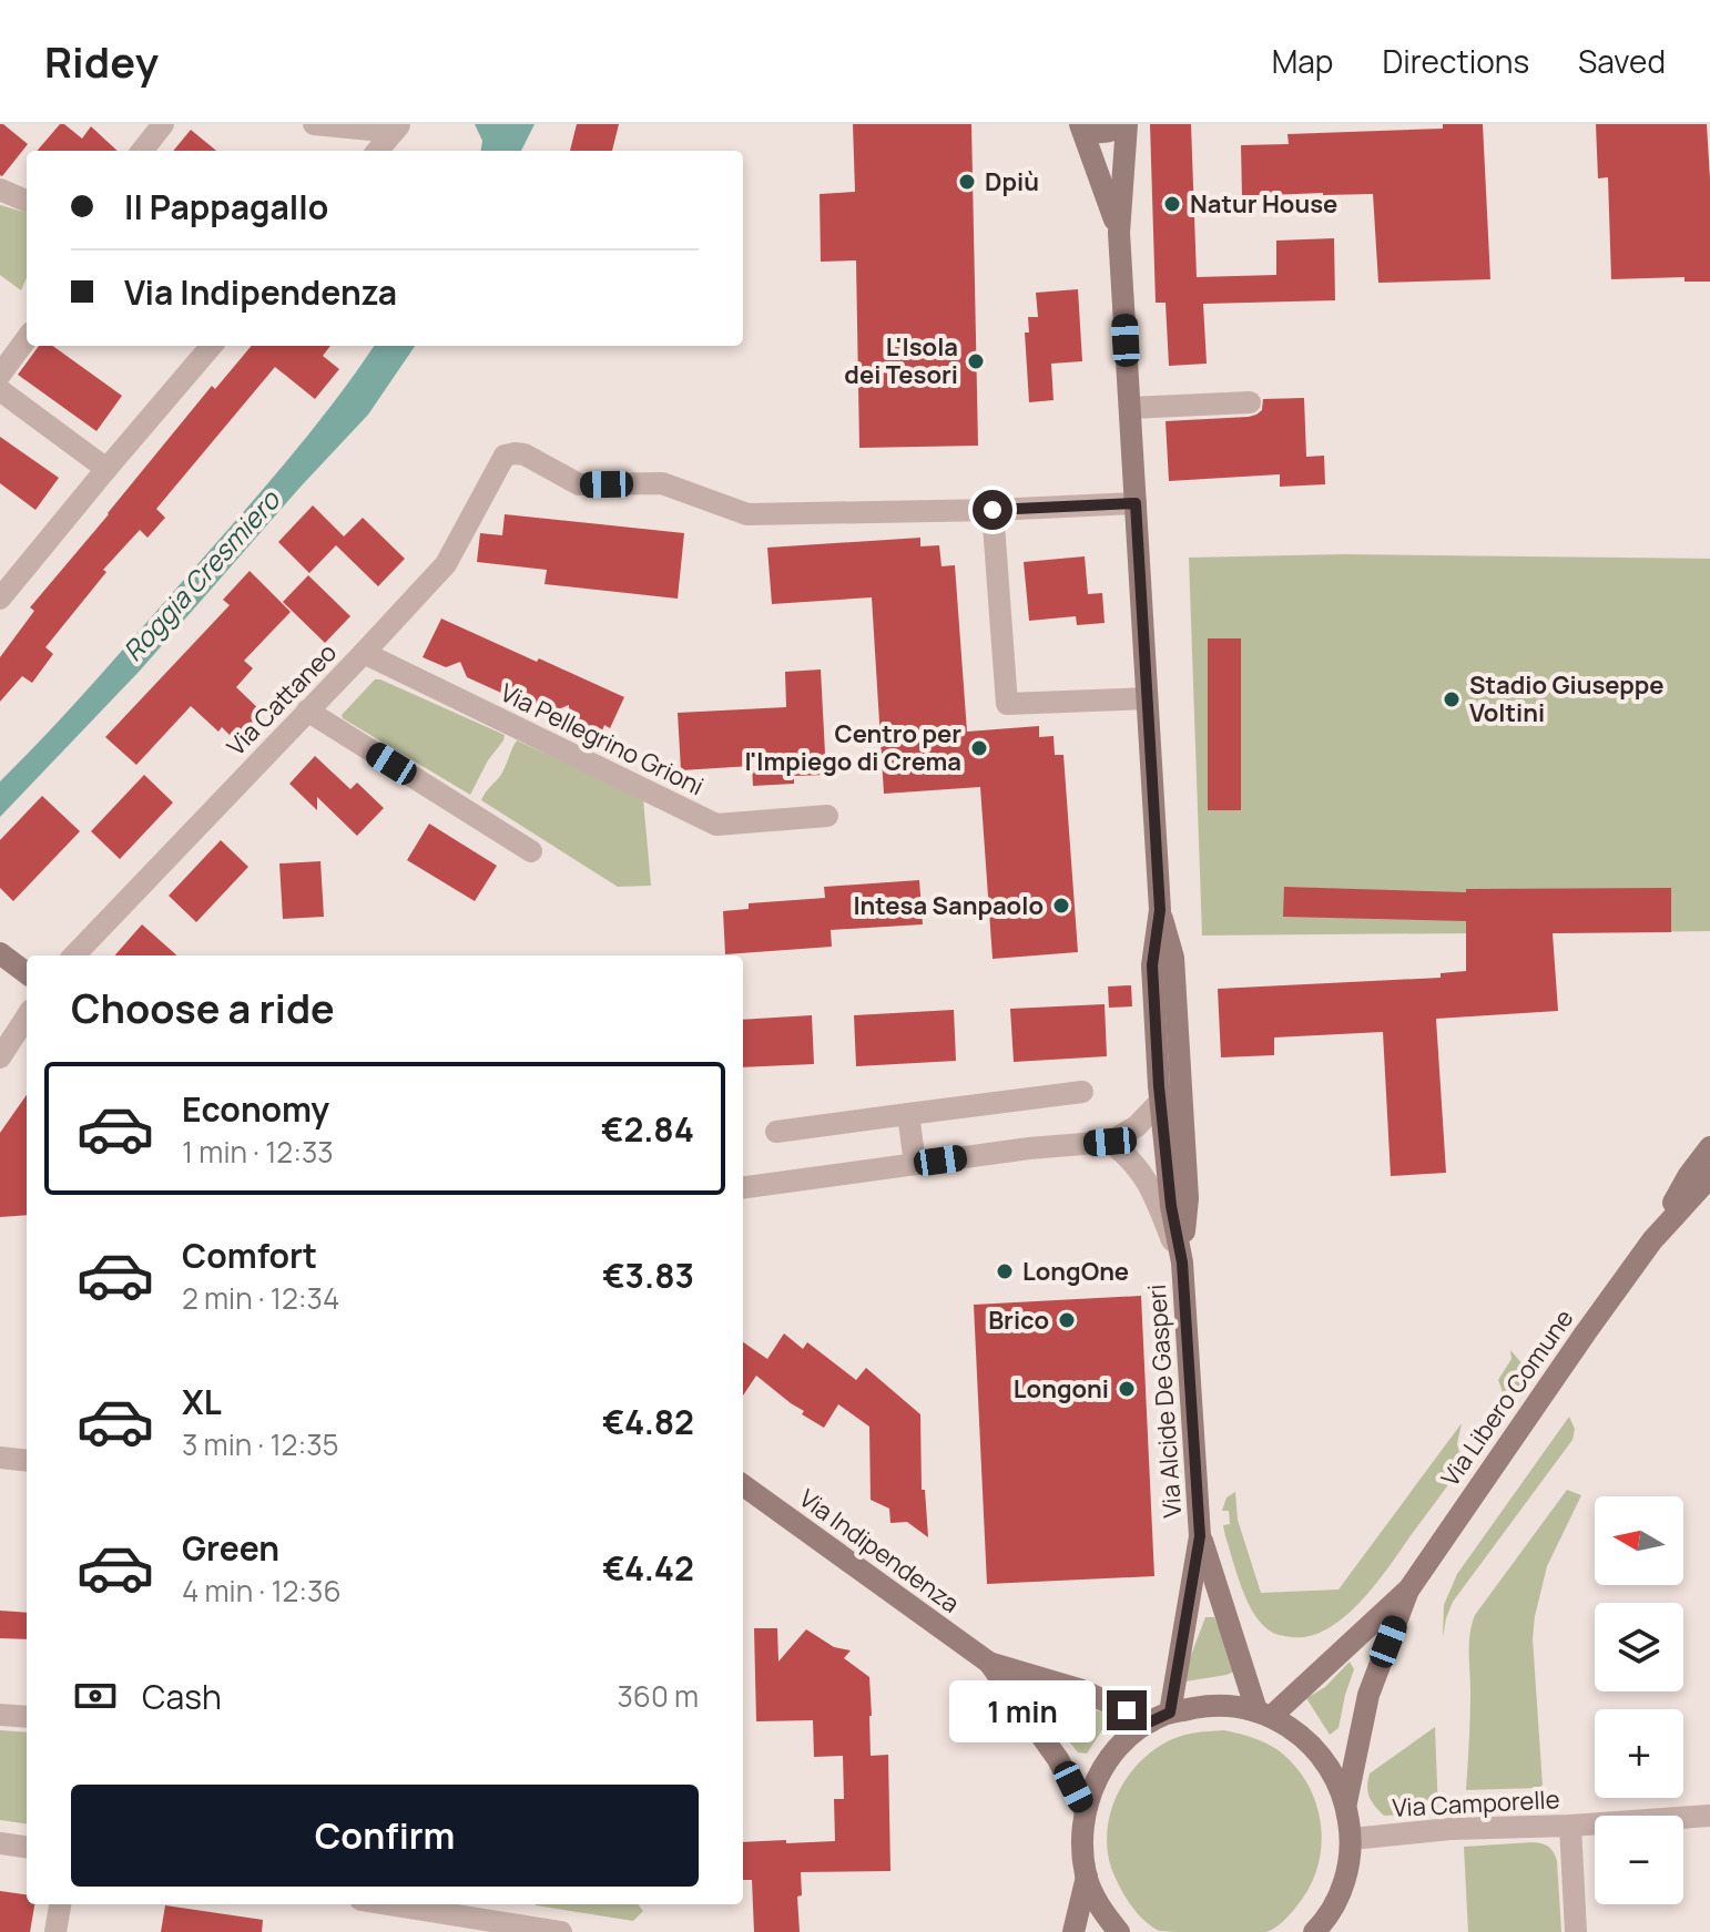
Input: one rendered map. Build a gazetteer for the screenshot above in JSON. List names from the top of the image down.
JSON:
{
  "streets": {
    "street": [
      "Via Cattaneo",
      "Via Pellegrino Grioni",
      "Via Libero Comune",
      "Via Alcide De Gasperi",
      "Via Indipendenza",
      "Via Camporelle"
    ]
  },
  "crossings": [
    ["Via Cattaneo", "Via Pellegrino Grioni"],
    ["Via Libero Comune", "Via Alcide De Gasperi"],
    ["Via Alcide De Gasperi", "Via Indipendenza"]
  ],
  "water": ["Roggia Cresmiero"],
  "places": [
    "Dpiù",
    "Natur House",
    "L'Isola dei Tesori",
    "Stadio Giuseppe Voltini",
    "Centro per l'Impiego di Crema",
    "Intesa Sanpaolo",
    "LongOne",
    "Brico",
    "Longoni"
  ],
  "north": "left",
  "page": {
    "header": "Ridey",
    "nav": ["Map", "Directions", "Saved"],
    "banner": ["Il Pappagallo", "Via Indipendenza"],
    "heading": "Choose a ride",
    "list": [
      {
        "name": "Economy",
        "note": "1 min · 12:33",
        "value": "€2.84"
      },
      {
        "name": "Comfort",
        "note": "2 min · 12:34",
        "value": "€3.83"
      },
      {
        "name": "XL",
        "note": "3 min · 12:35",
        "value": "€4.82"
      },
      {
        "name": "Green",
        "note": "4 min · 12:36",
        "value": "€4.42"
      }
    ],
    "map_buttons": ["+", "−"],
    "pay": ["Cash", "360 m"],
    "bubble": "1 min",
    "buttons": "Confirm"
  }
}
